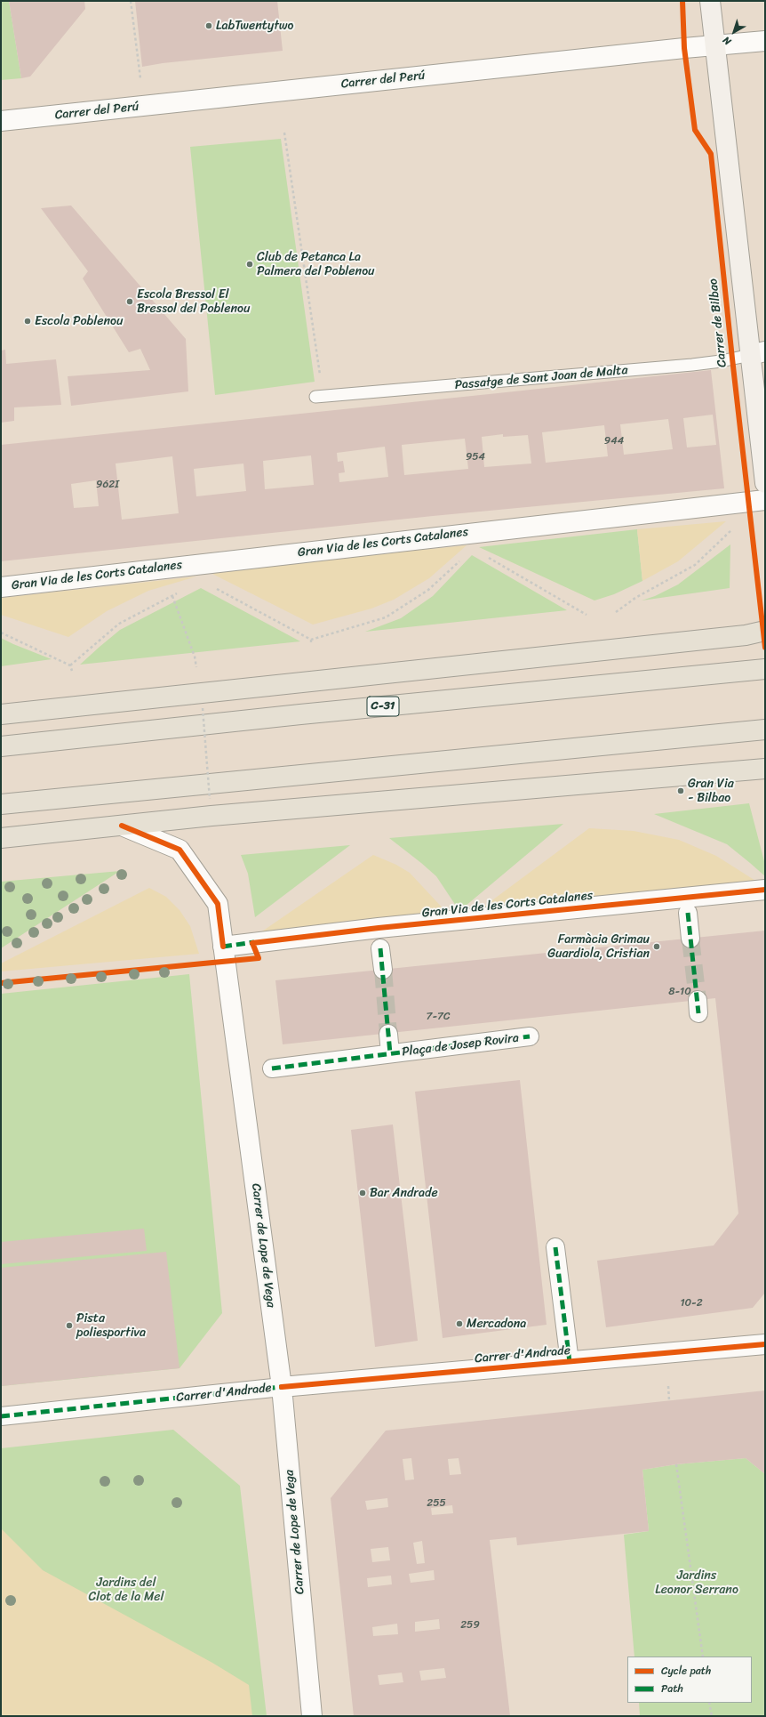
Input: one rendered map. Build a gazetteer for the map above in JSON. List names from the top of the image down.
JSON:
{
  "streets": {
    "main road": ["C-31"],
    "street": [
      "Carrer del Perú",
      "Gran Via de les Corts Catalanes",
      "Plaça de Josep Rovira",
      "Carrer de Lope de Vega",
      "Carrer d'Andrade"
    ],
    "lane": ["Passatge de Sant Joan de Malta"],
    "cycle path": ["Carrer de Bilbao"]
  },
  "crossings": [
    ["Gran Via de les Corts Catalanes", "Carrer de Lope de Vega"],
    ["Carrer de Lope de Vega", "Carrer d'Andrade"]
  ],
  "parks": ["Jardins Leonor Serrano", "Jardins del Clot de la Mel"],
  "places": [
    "LabTwentytwo",
    "Club de Petanca La Palmera del Poblenou",
    "Escola Bressol El Bressol del Poblenou",
    "Escola Poblenou",
    "Gran Via - Bilbao",
    "Farmàcia Grimau Guardiola, Cristian",
    "Bar Andrade",
    "Mercadona",
    "Pista poliesportiva"
  ],
  "house_numbers": [
    "944",
    "954",
    "962I",
    "8-10",
    "7-7C",
    "10-2",
    "255",
    "259"
  ],
  "legend": ["Cycle path", "Path"],
  "north": "bottom left"
}
